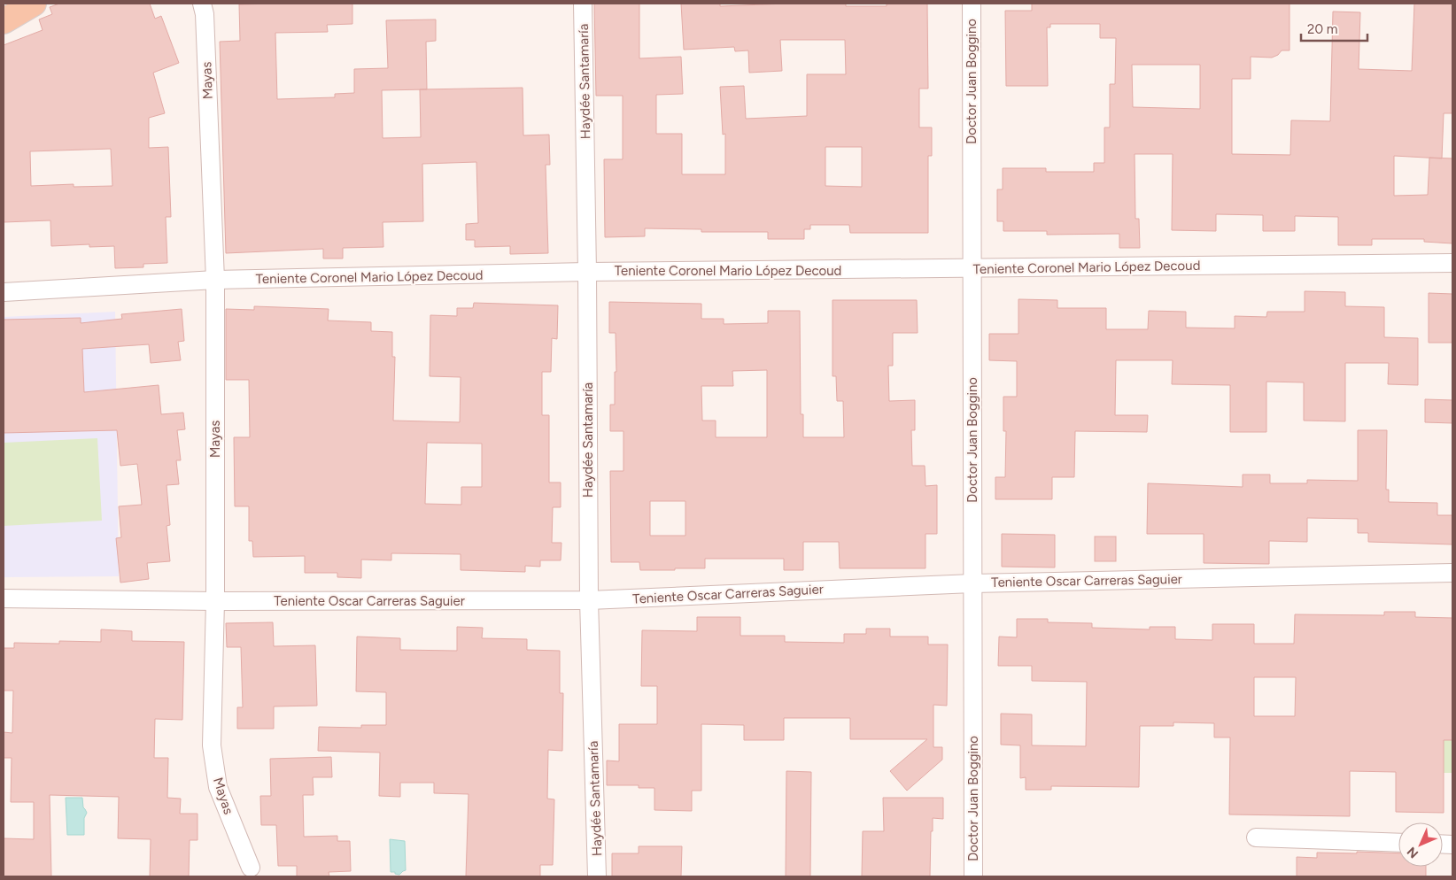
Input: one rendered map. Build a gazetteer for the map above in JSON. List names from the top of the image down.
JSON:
{
  "streets": {
    "street": [
      "Mayas",
      "Haydée Santamaría",
      "Doctor Juan Boggino",
      "Teniente Coronel Mario López Decoud",
      "Teniente Oscar Carreras Saguier"
    ]
  },
  "crossings": [
    ["Mayas", "Teniente Coronel Mario López Decoud"],
    ["Mayas", "Teniente Oscar Carreras Saguier"],
    ["Haydée Santamaría", "Teniente Coronel Mario López Decoud"],
    ["Haydée Santamaría", "Teniente Oscar Carreras Saguier"],
    ["Doctor Juan Boggino", "Teniente Coronel Mario López Decoud"],
    ["Doctor Juan Boggino", "Teniente Oscar Carreras Saguier"]
  ],
  "scale_bar": "20 m",
  "north": "bottom left"
}
